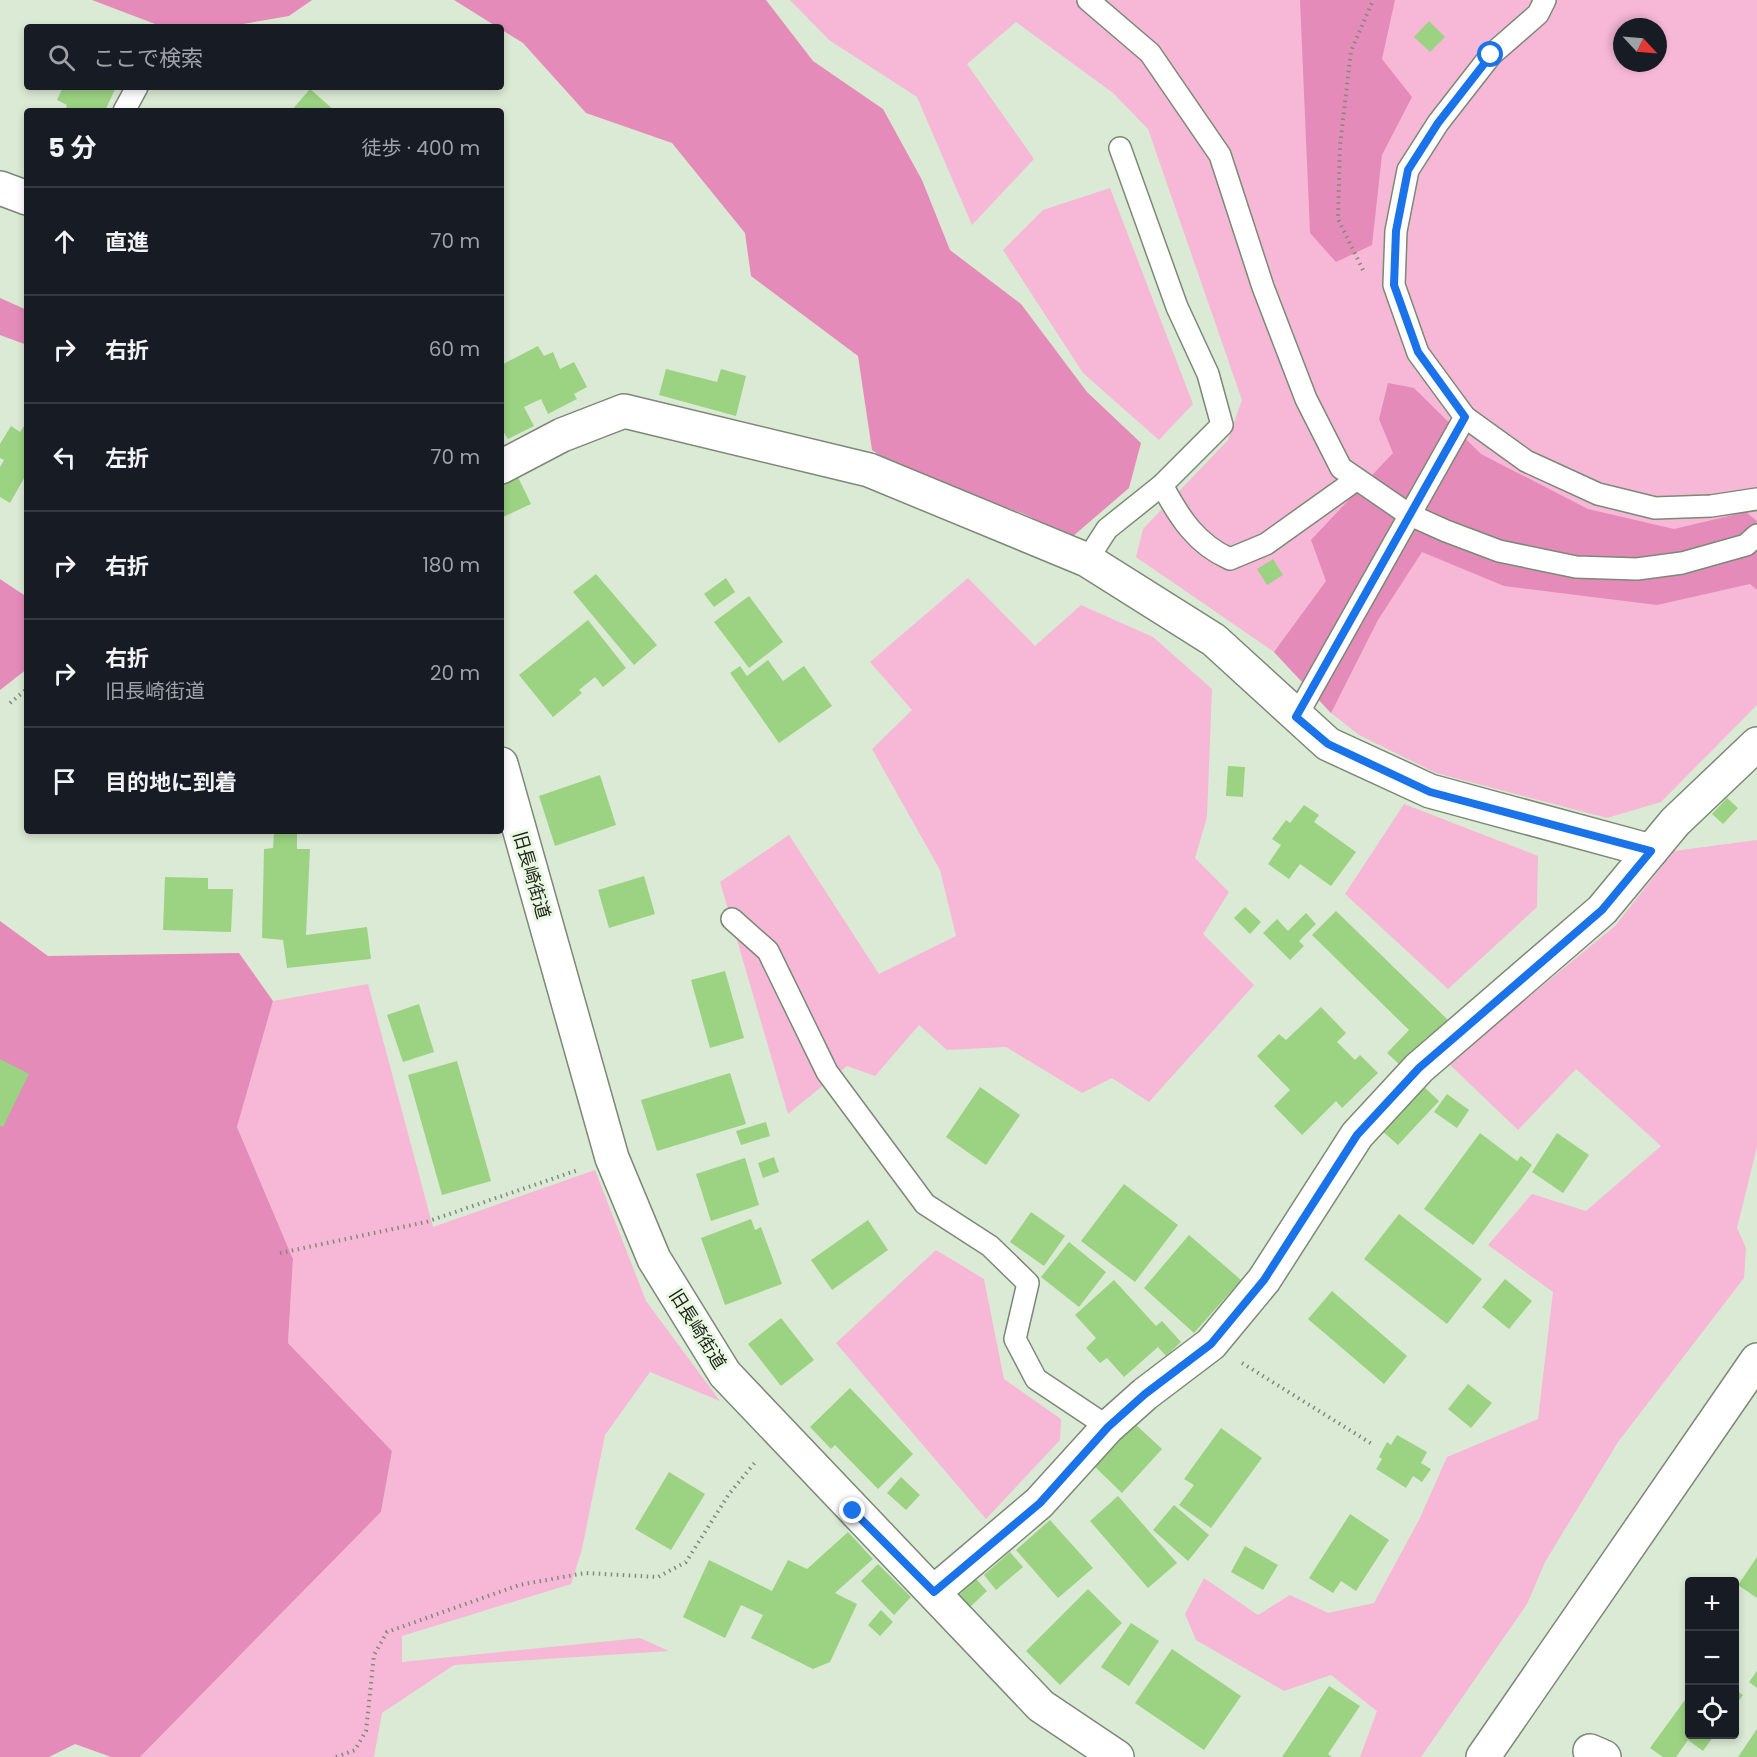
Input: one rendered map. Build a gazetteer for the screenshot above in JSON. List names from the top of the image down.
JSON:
{
  "streets": {
    "street": ["旧長崎街道"]
  },
  "north": "bottom right",
  "page": {
    "search": "ここで検索",
    "heading": ["5 分", "徒歩 · 400 m"],
    "list": [
      ["直進", "70 m"],
      ["右折", "60 m"],
      ["左折", "70 m"],
      ["右折", "180 m"],
      ["右折", "旧長崎街道", "20 m"],
      "目的地に到着"
    ],
    "map_buttons": ["+", "−"]
  }
}
